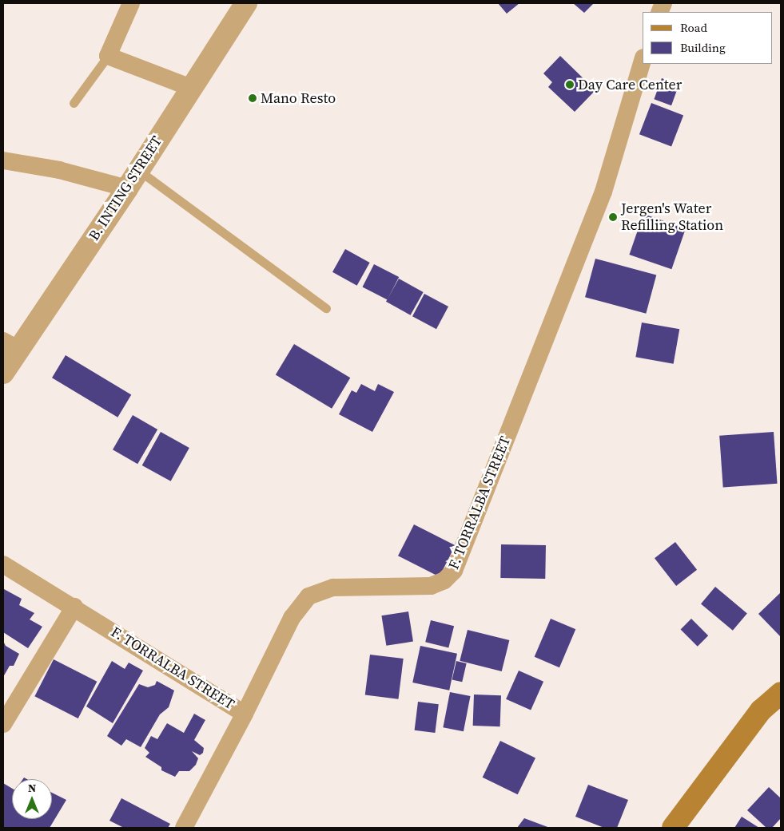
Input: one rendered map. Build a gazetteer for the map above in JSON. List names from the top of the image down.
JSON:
{
  "streets": {
    "street": ["B. INTING STREET", "F. TORRALBA STREET"]
  },
  "places": ["Day Care Center", "Mano Resto", "Jergen's Water Refilling Station"],
  "legend": ["Road", "Building"],
  "north": "top"
}
